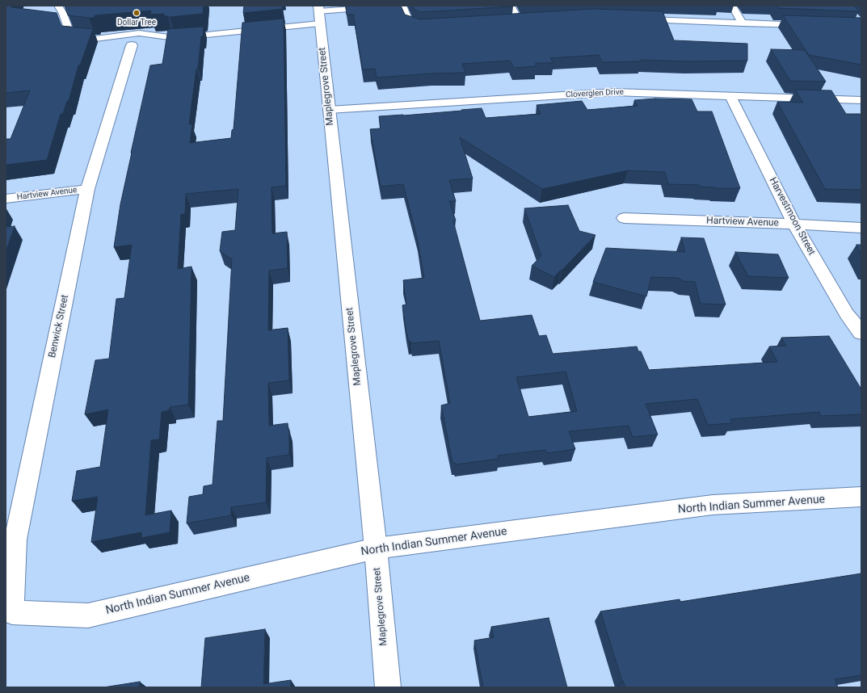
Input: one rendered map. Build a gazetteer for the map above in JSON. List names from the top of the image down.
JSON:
{
  "streets": {
    "street": [
      "Maplegrove Street",
      "Cloverglen Drive",
      "Hartview Avenue",
      "Harvestmoon Street",
      "Benwick Street",
      "North Indian Summer Avenue"
    ]
  },
  "crossings": [
    ["Maplegrove Street", "Cloverglen Drive"],
    ["Maplegrove Street", "North Indian Summer Avenue"],
    ["Cloverglen Drive", "Harvestmoon Street"],
    ["Hartview Avenue", "Harvestmoon Street"],
    ["Hartview Avenue", "Benwick Street"],
    ["Benwick Street", "North Indian Summer Avenue"]
  ],
  "places": ["Dollar Tree"]
}
